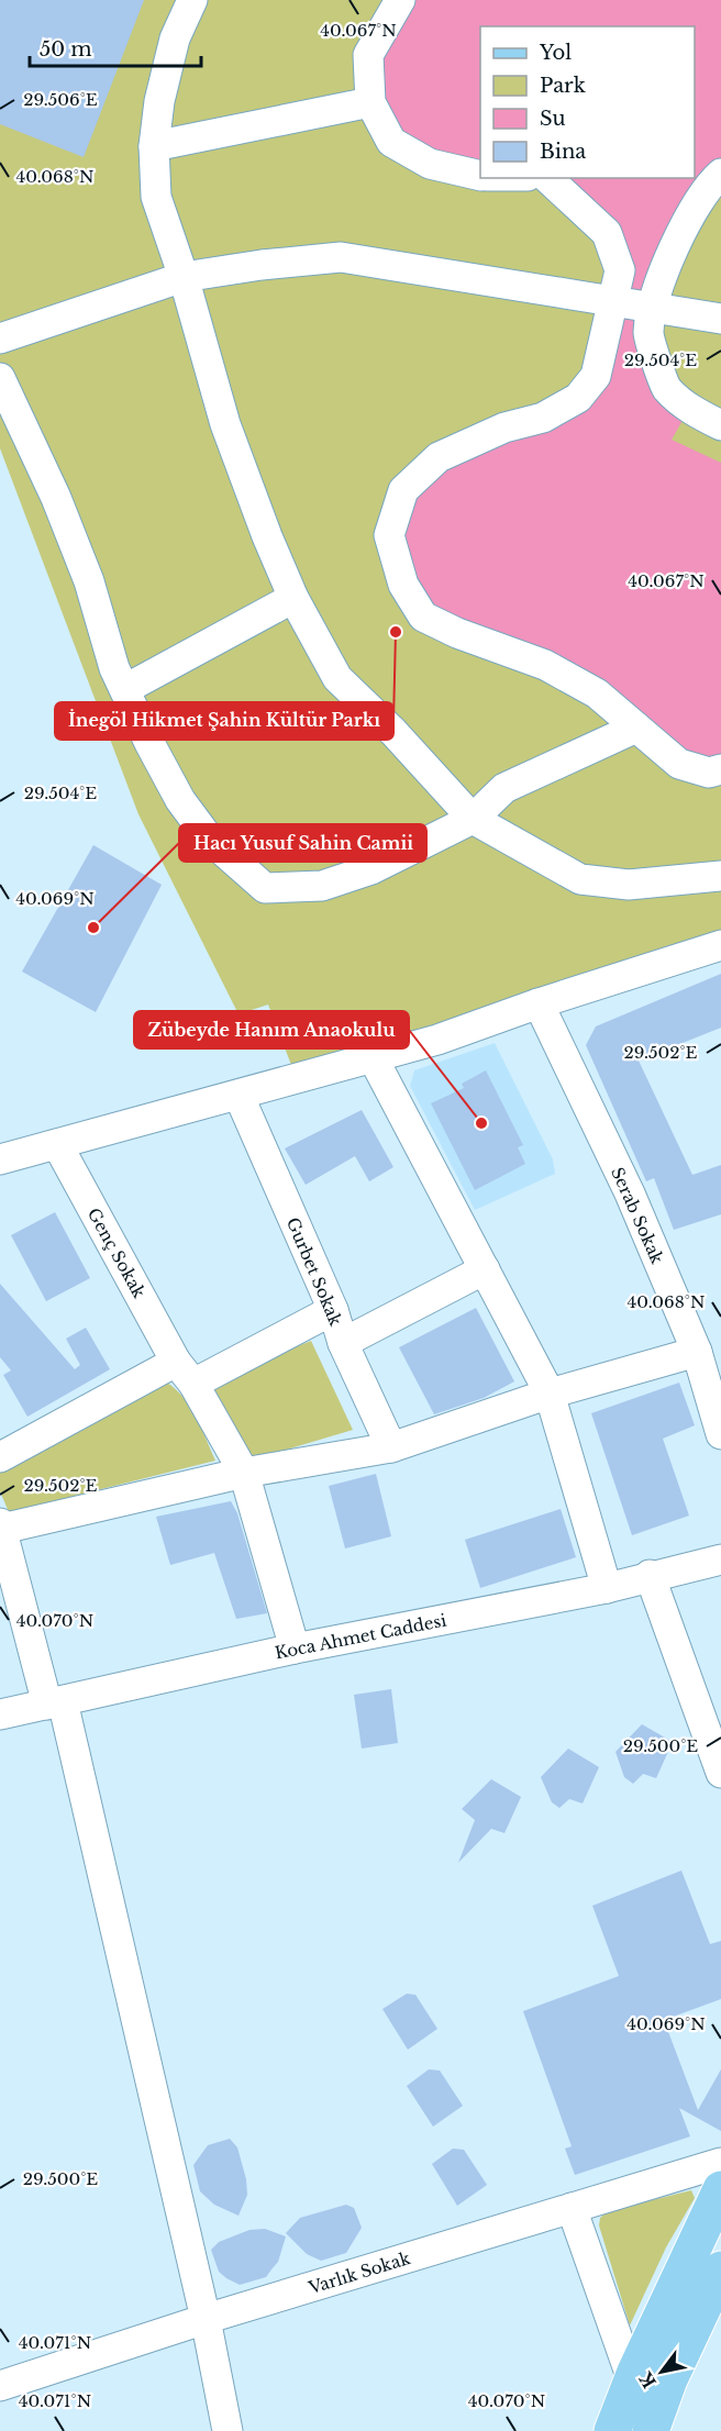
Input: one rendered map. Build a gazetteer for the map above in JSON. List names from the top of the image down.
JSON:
{
  "streets": {
    "street": [
      "Serab Sokak",
      "Genç Sokak",
      "Gurbet Sokak",
      "Koca Ahmet Caddesi",
      "Varlık Sokak"
    ]
  },
  "crossings": [
    ["Genç Sokak", "Koca Ahmet Caddesi"]
  ],
  "places": ["İnegöl Hikmet Şahin Kültür Parkı", "Hacı Yusuf Sahin Camii", "Zübeyde Hanım Anaokulu"],
  "legend": [
    "Yol",
    "Park",
    "Su",
    "Bina"
  ],
  "scale_bar": "50 m",
  "north": "bottom left",
  "coordinates": [
    "40.067°N",
    "29.506°E",
    "40.068°N",
    "29.504°E",
    "40.069°N",
    "29.502°E",
    "40.070°N",
    "29.500°E",
    "40.071°N"
  ]
}
